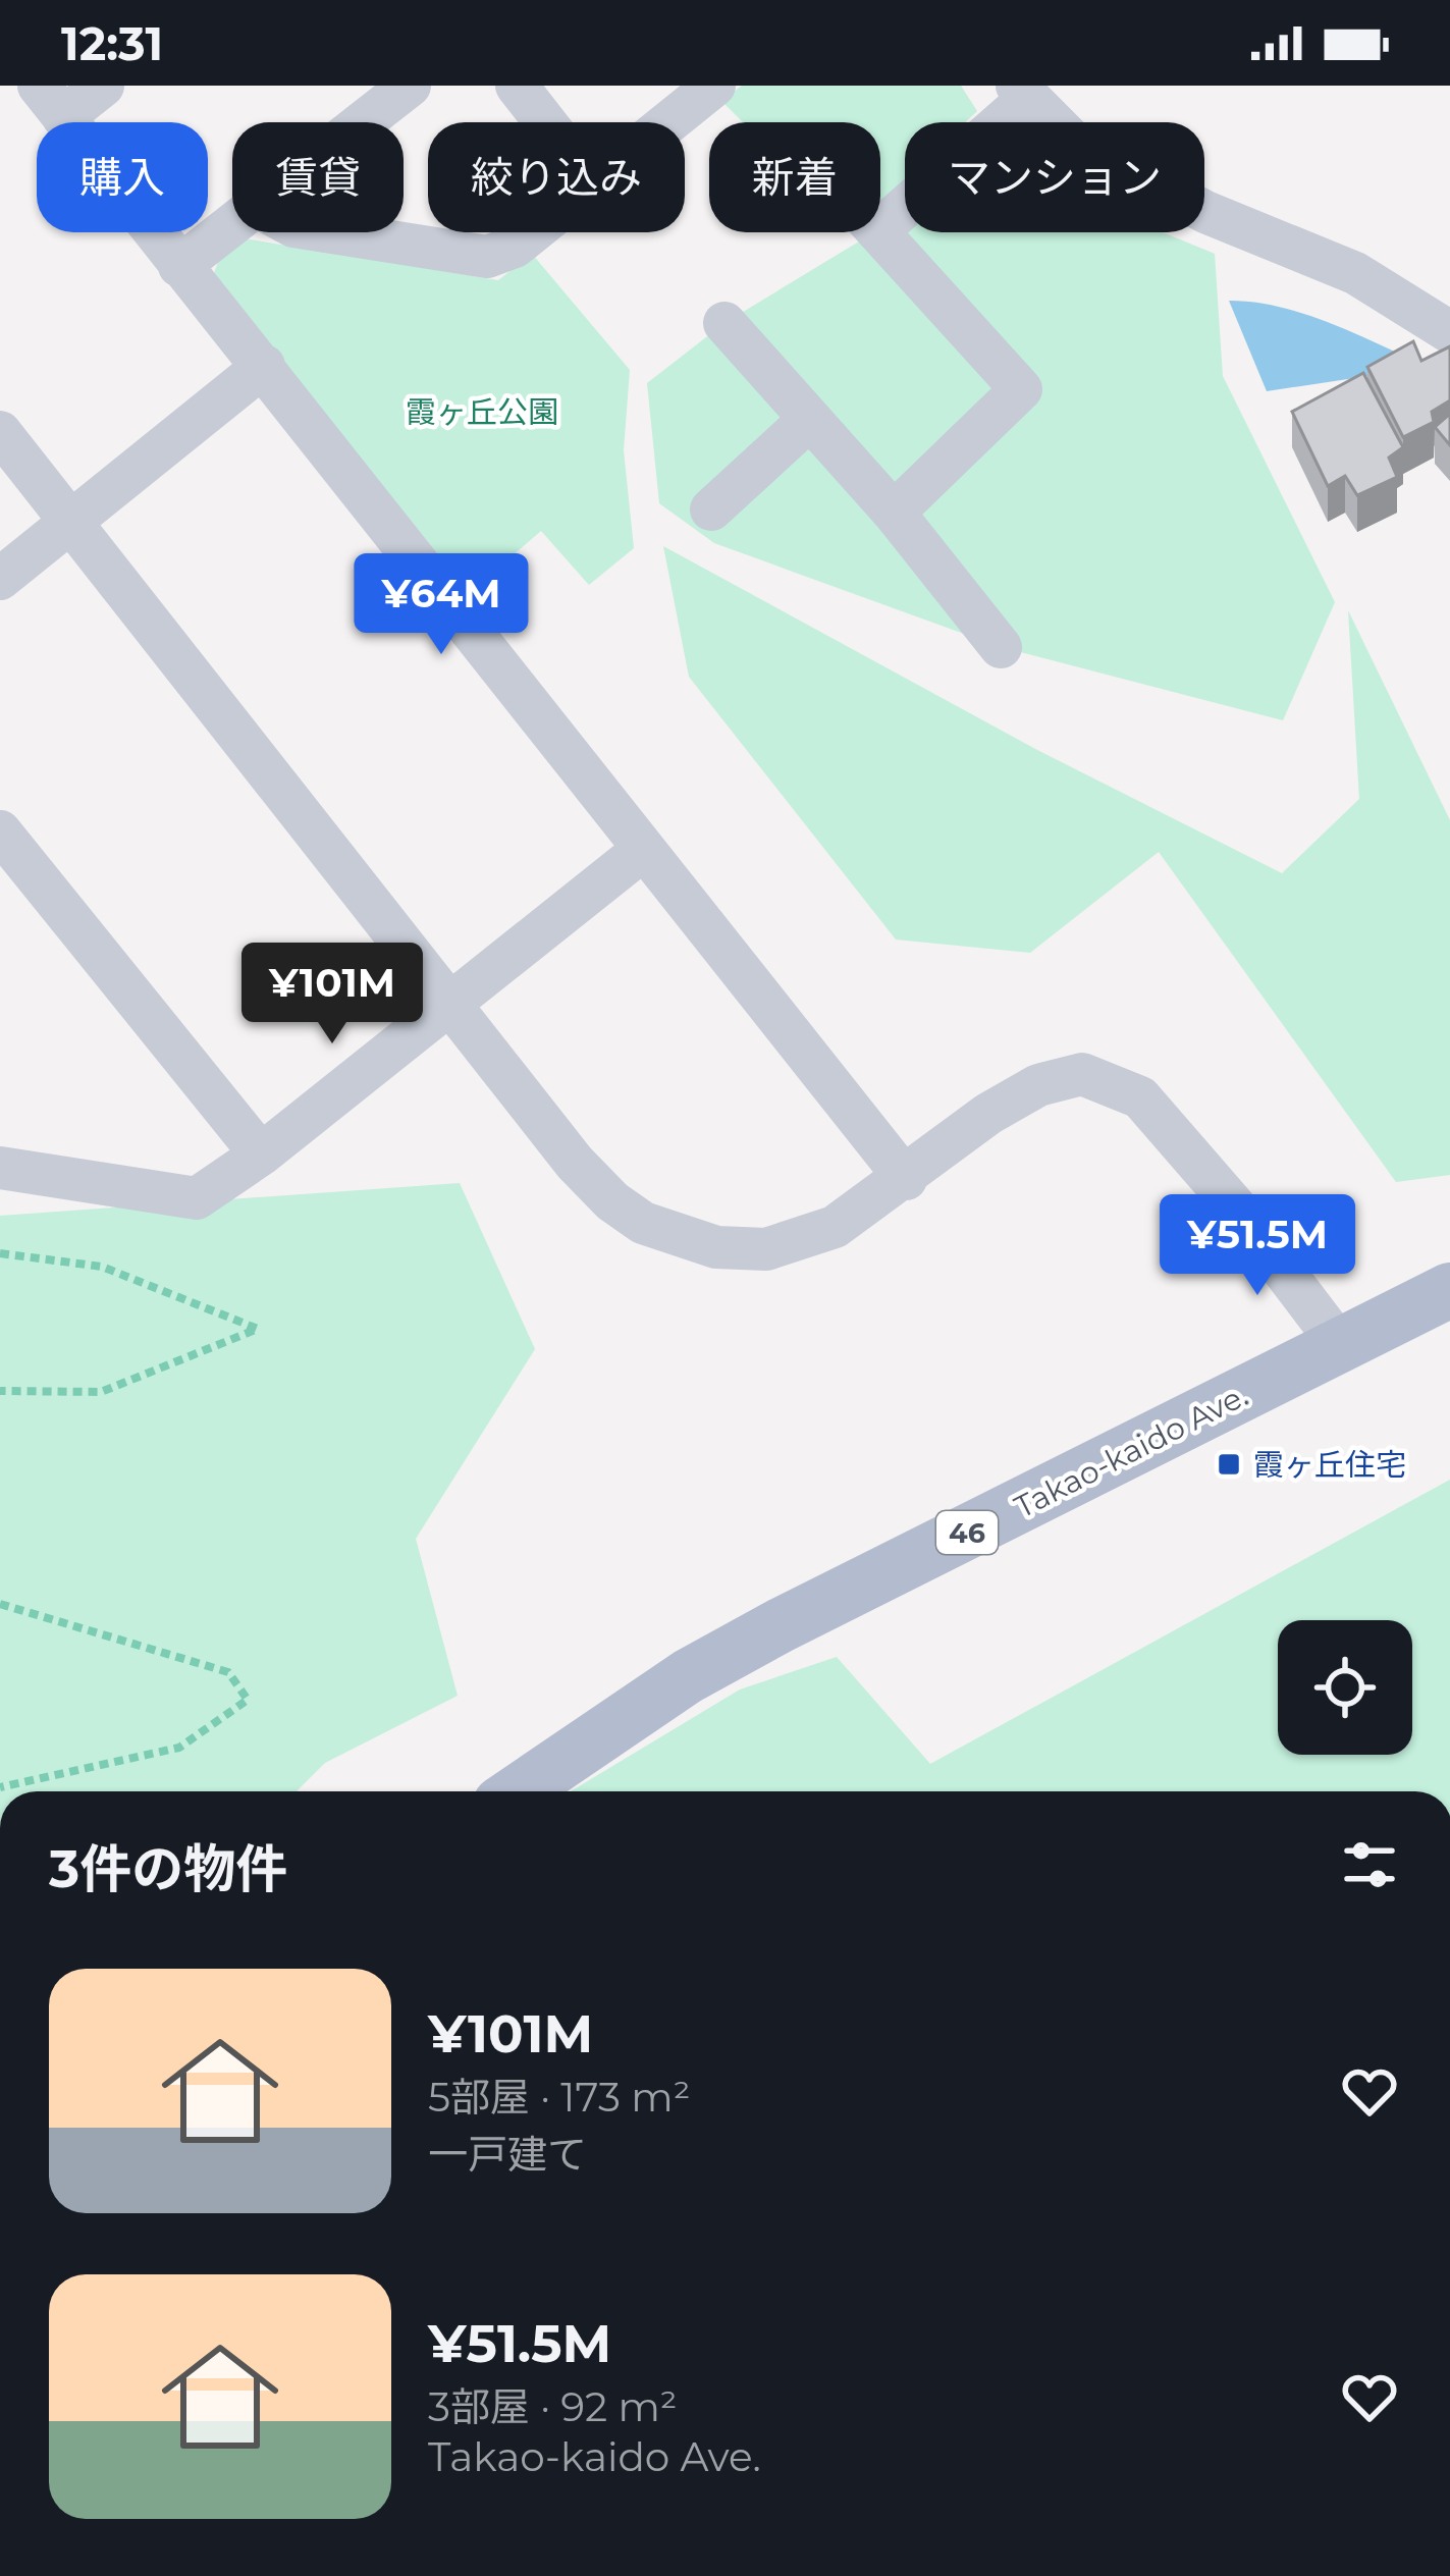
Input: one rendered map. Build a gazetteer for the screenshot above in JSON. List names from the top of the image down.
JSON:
{
  "streets": {
    "main road": ["Takao-kaido Ave.", "46"]
  },
  "parks": ["霞ヶ丘公園"],
  "places": {
    "transit": ["霞ヶ丘住宅"]
  },
  "page": {
    "status": "12:31",
    "chip": [
      "購入",
      "賃貸",
      "絞り込み",
      "新着",
      "マンション"
    ],
    "price": ["¥64M", "¥101M", "¥51.5M"],
    "heading": "3件の物件",
    "list": [
      {
        "name": "¥101M",
        "note": "5部屋 · 173 m² · 一戸建て"
      },
      {
        "name": "¥51.5M",
        "note": "3部屋 · 92 m² · Takao-kaido Ave."
      }
    ]
  }
}
